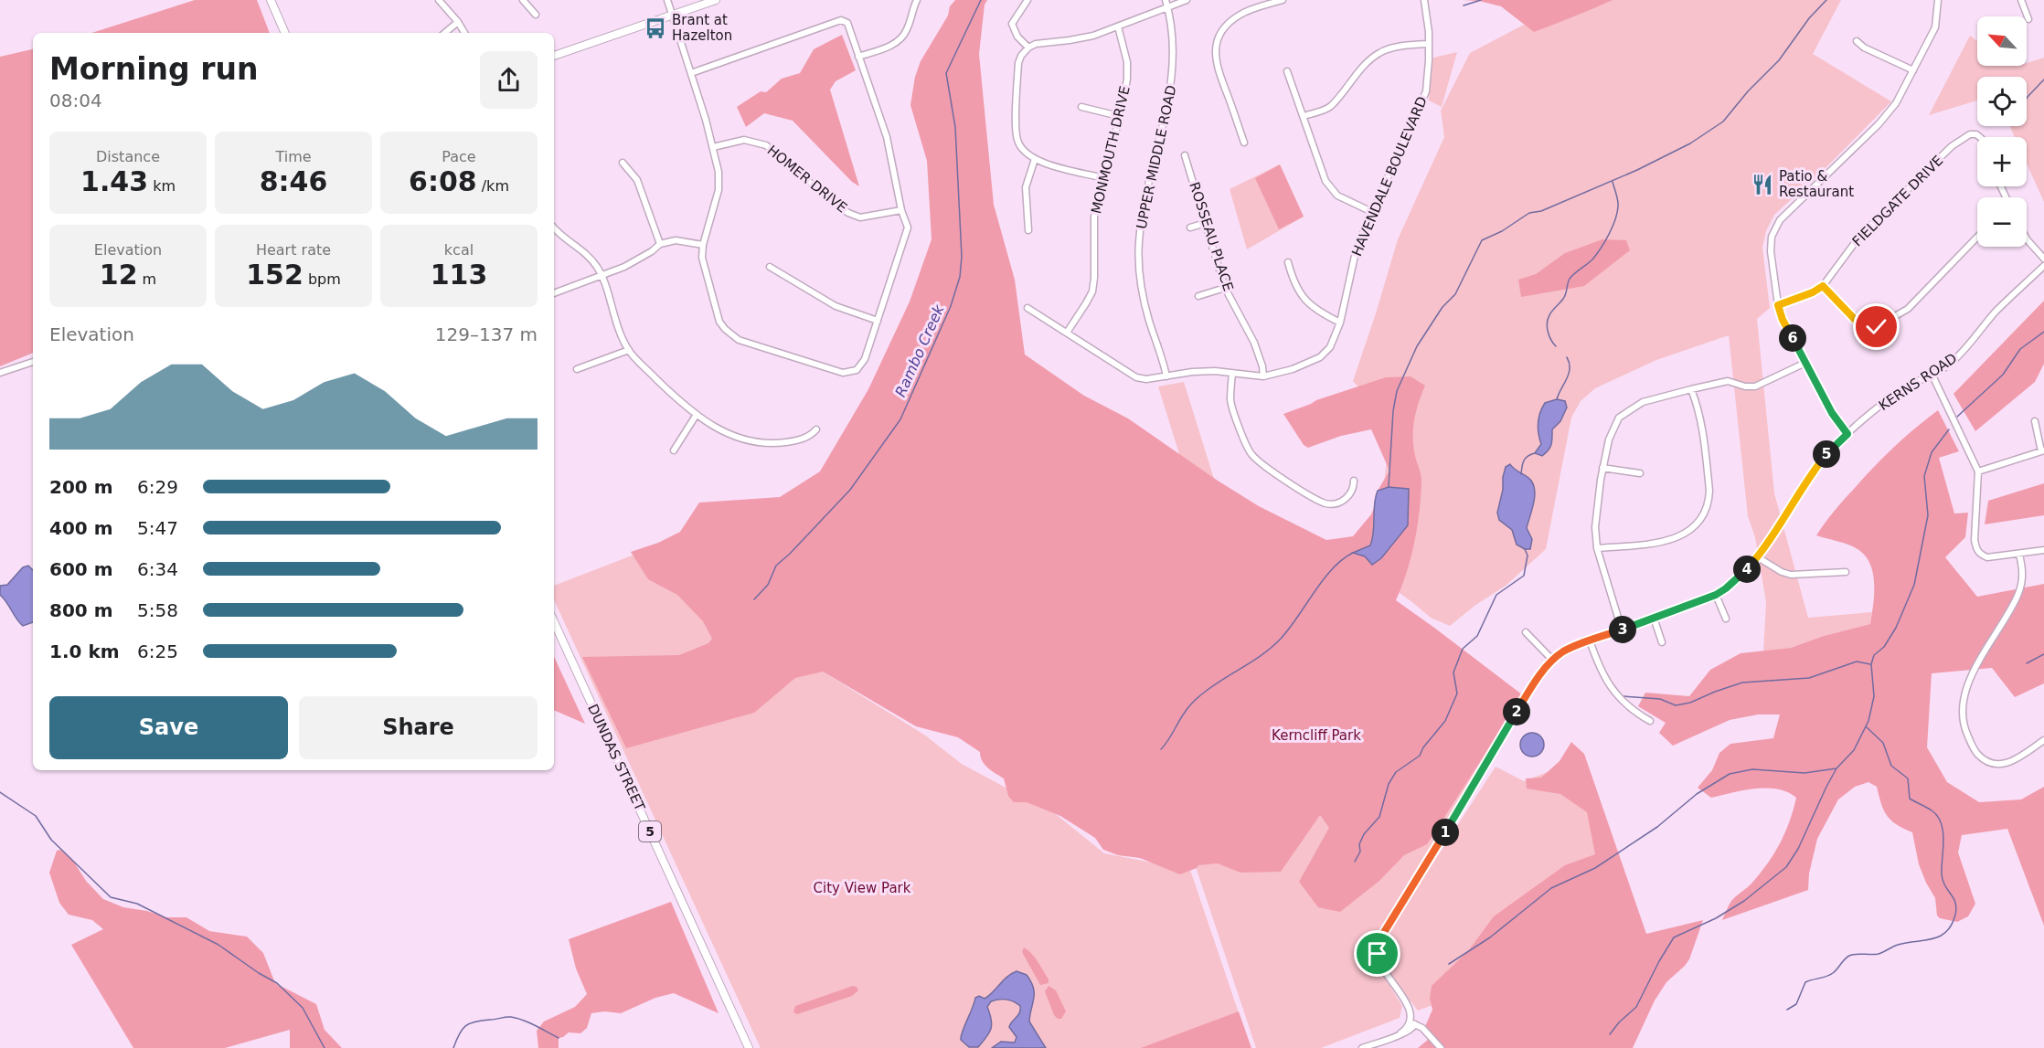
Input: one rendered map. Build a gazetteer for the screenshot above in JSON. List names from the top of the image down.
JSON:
{
  "streets": {
    "main road": ["DUNDAS STREET", "5"],
    "street": [
      "MONMOUTH DRIVE",
      "UPPER MIDDLE ROAD",
      "HAVENDALE BOULEVARD",
      "HOMER DRIVE",
      "FIELDGATE DRIVE",
      "ROSSEAU PLACE",
      "KERNS ROAD"
    ]
  },
  "crossings": [
    ["MONMOUTH DRIVE", "HAVENDALE BOULEVARD"],
    ["UPPER MIDDLE ROAD", "HAVENDALE BOULEVARD"],
    ["HAVENDALE BOULEVARD", "ROSSEAU PLACE"]
  ],
  "water": ["Rambo Creek"],
  "parks": ["Kerncliff Park", "City View Park"],
  "places": {
    "bus stop": ["Brant at Hazelton"],
    "restaurant": ["Patio & Restaurant"]
  },
  "north": "top left",
  "page": {
    "map_buttons": ["+", "−"],
    "heading": ["Morning run", "08:04"],
    "stats": [
      ["Distance", "1.43 km"],
      ["Time", "8:46"],
      ["Pace", "6:08 /km"],
      ["Elevation", "12 m"],
      ["Heart rate", "152 bpm"],
      ["kcal", "113"]
    ],
    "chart": ["Elevation", "129–137 m"],
    "pins": [
      "6",
      "5",
      "4",
      "3",
      "2",
      "1"
    ],
    "list": [
      {
        "name": "200 m",
        "note": "6:29"
      },
      {
        "name": "400 m",
        "note": "5:47"
      },
      {
        "name": "600 m",
        "note": "6:34"
      },
      {
        "name": "800 m",
        "note": "5:58"
      },
      {
        "name": "1.0 km",
        "note": "6:25"
      }
    ],
    "buttons": ["Save", "Share"]
  }
}
